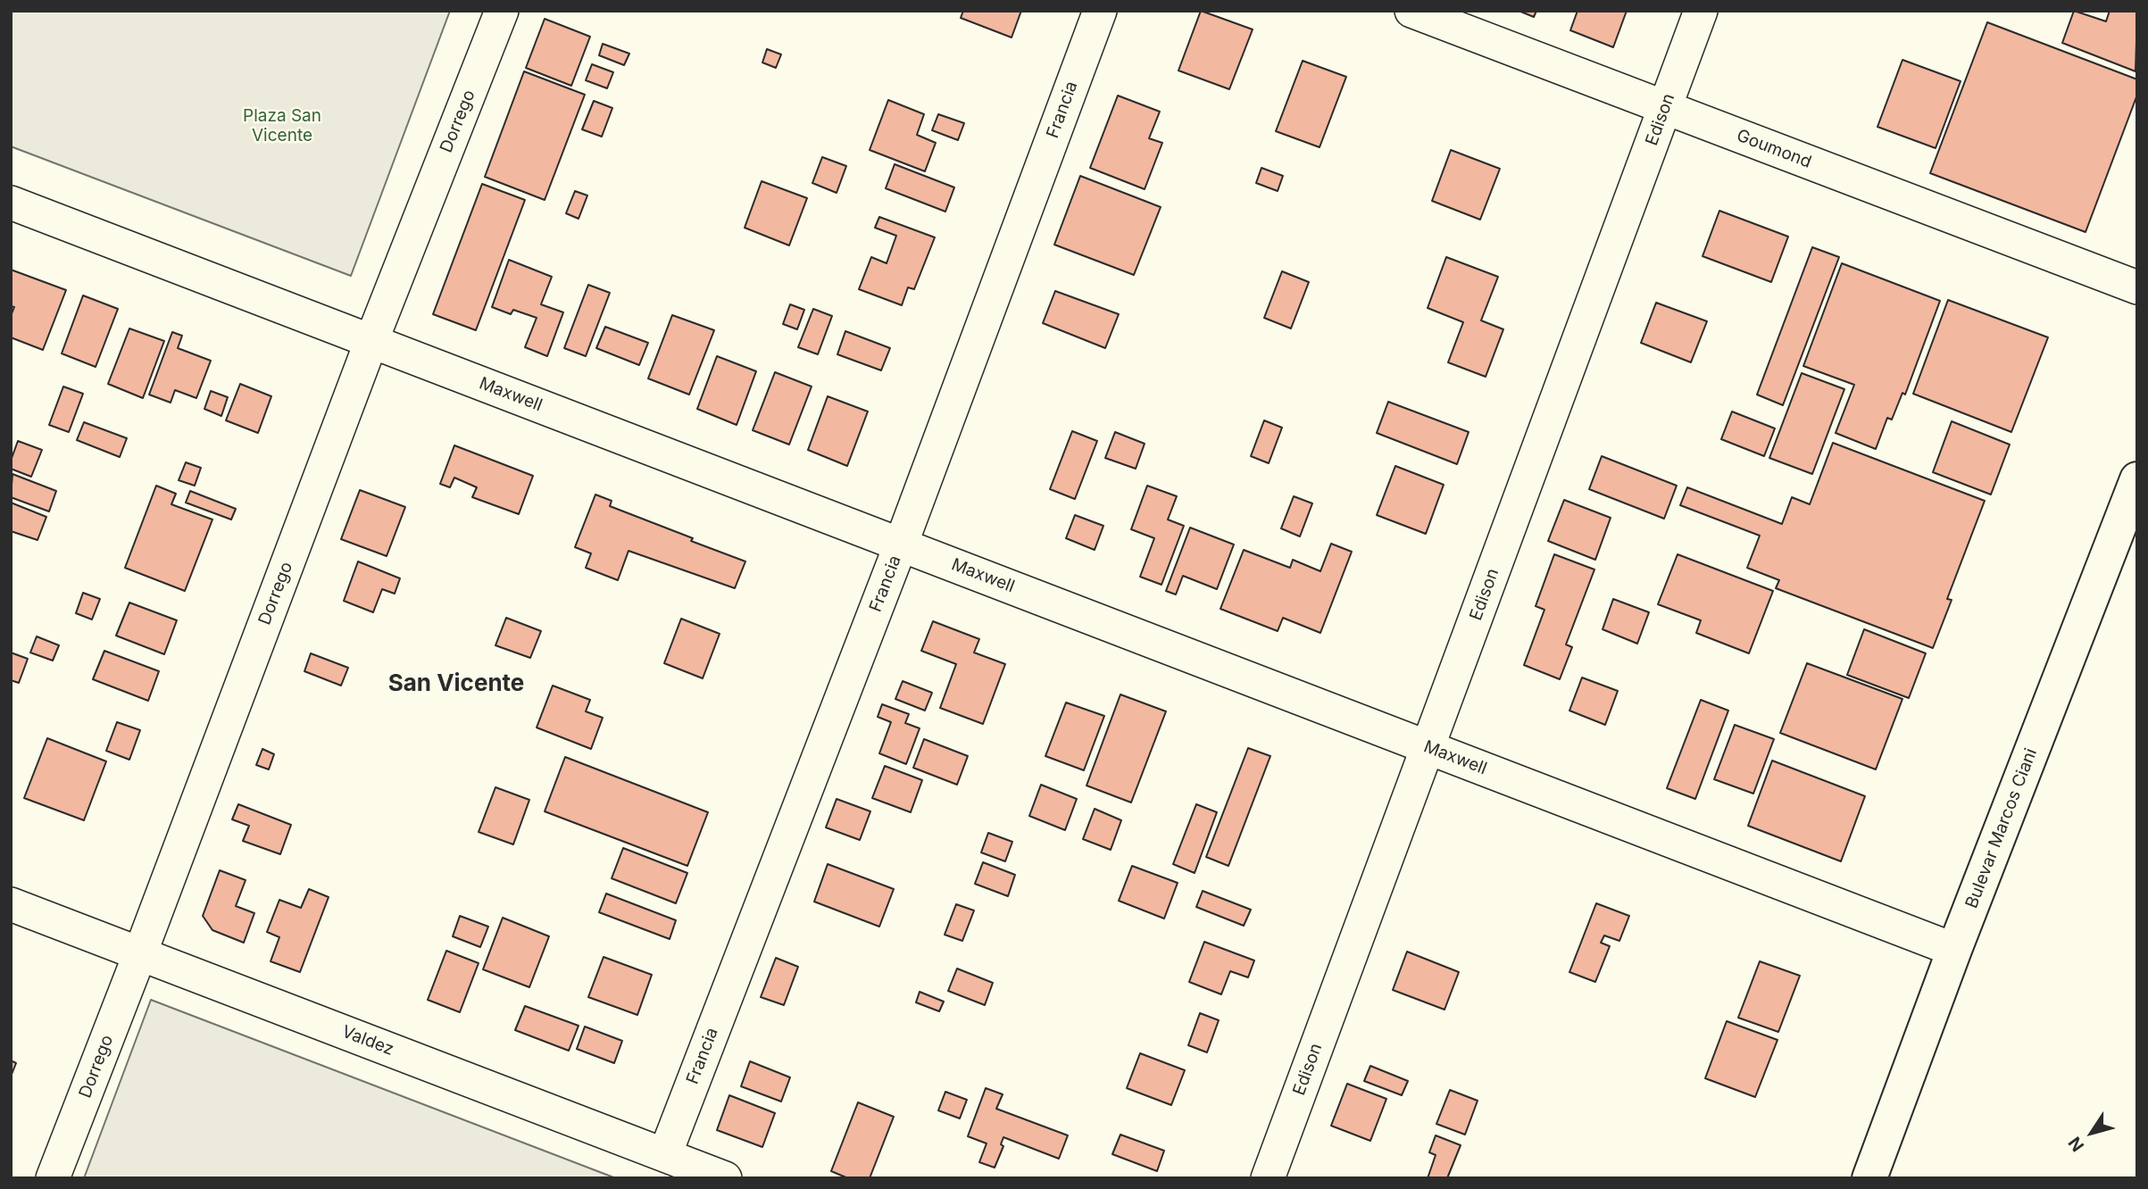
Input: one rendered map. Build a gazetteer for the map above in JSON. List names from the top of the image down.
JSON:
{
  "streets": {
    "highway": ["Bulevar Marcos Ciani"],
    "street": [
      "Francia",
      "Edison",
      "Dorrego",
      "Goumond",
      "Maxwell",
      "Valdez"
    ]
  },
  "crossings": [
    ["Francia", "Maxwell"],
    ["Francia", "Valdez"],
    ["Edison", "Goumond"],
    ["Edison", "Maxwell"],
    ["Dorrego", "Maxwell"],
    ["Dorrego", "Valdez"],
    ["Maxwell", "Bulevar Marcos Ciani"]
  ],
  "districts": ["San Vicente"],
  "parks": ["Plaza San Vicente"],
  "north": "bottom left"
}
